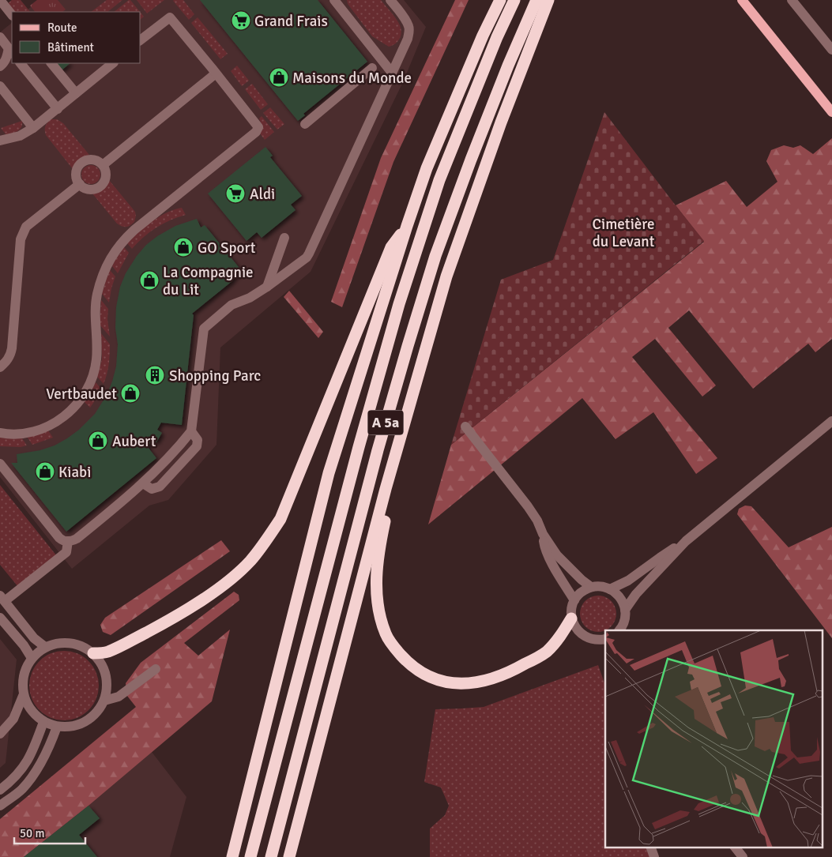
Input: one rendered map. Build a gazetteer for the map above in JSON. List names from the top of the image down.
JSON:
{
  "streets": {
    "highway": ["A 5a"]
  },
  "parks": ["Cimetière du Levant"],
  "places": {
    "supermarket": ["Grand Frais", "Aldi"],
    "shop": [
      "Maisons du Monde",
      "GO Sport",
      "La Compagnie du Lit",
      "Vertbaudet",
      "Aubert",
      "Kiabi"
    ],
    "building": ["Shopping Parc"]
  },
  "legend": ["Route", "Bâtiment"],
  "scale_bar": "50 m"
}
